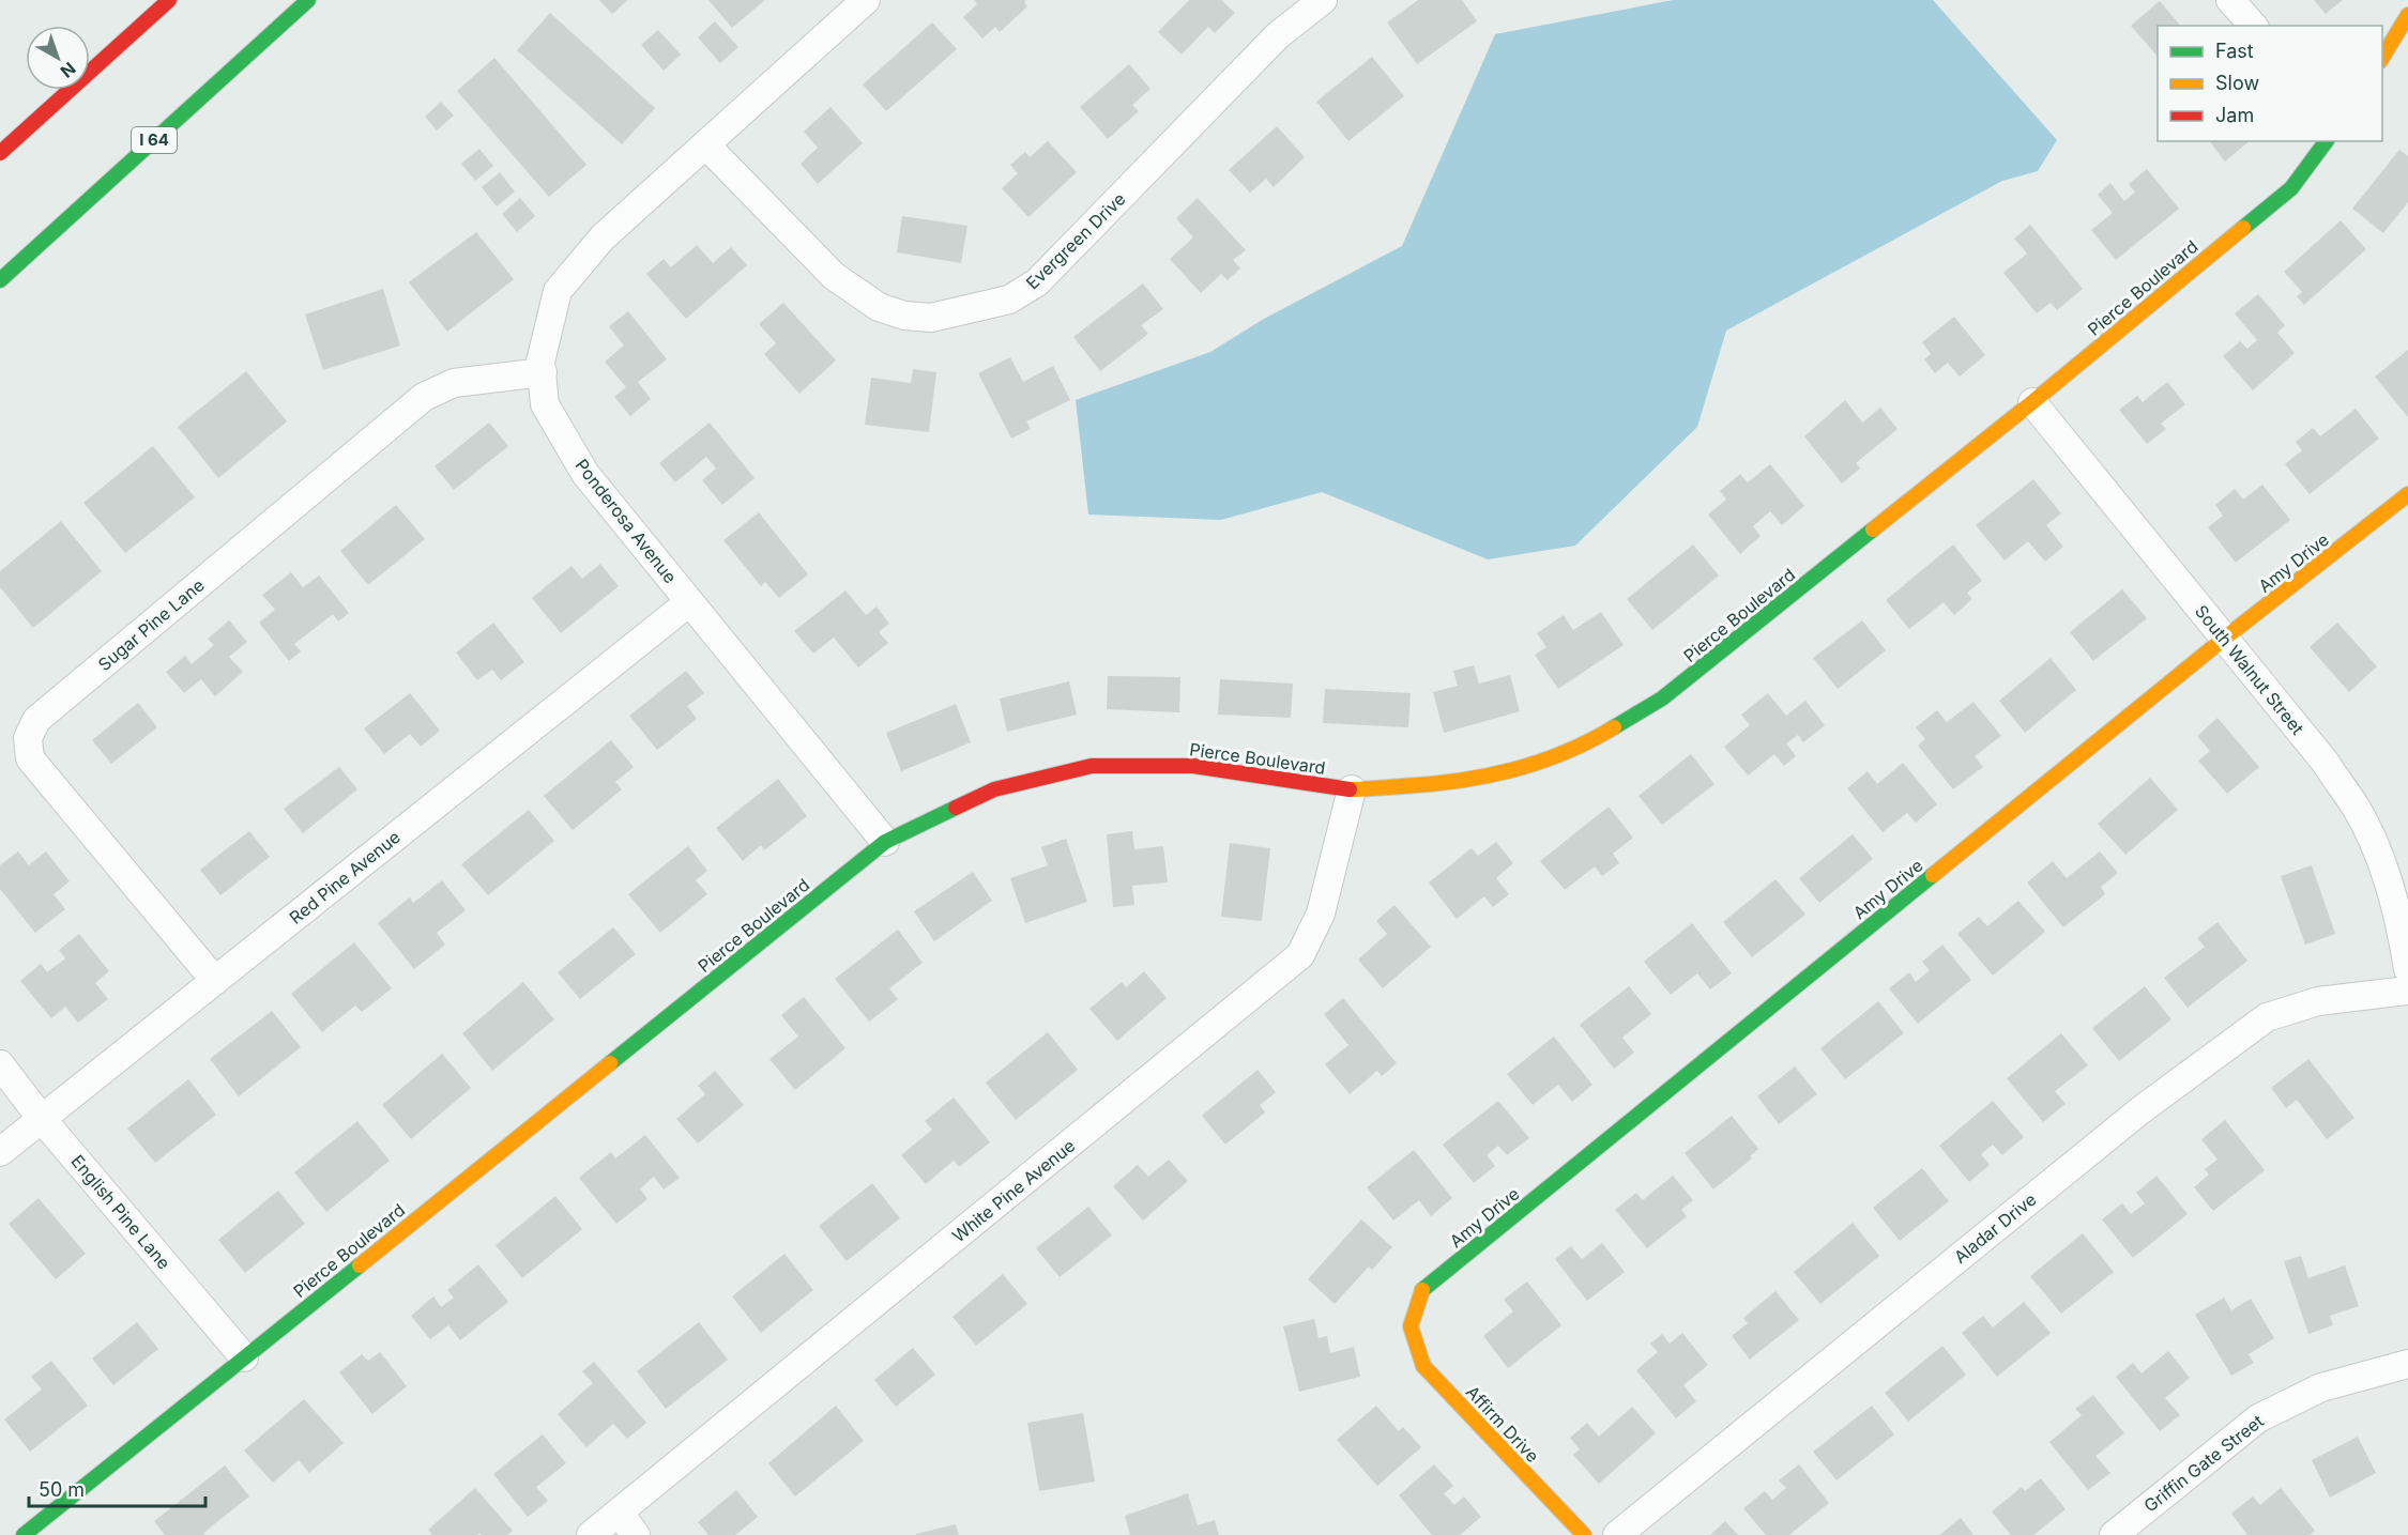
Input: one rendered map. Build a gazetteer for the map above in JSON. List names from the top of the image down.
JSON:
{
  "streets": {
    "main road": [
      "I 64",
      "Pierce Boulevard",
      "Amy Drive",
      "Affirm Drive"
    ],
    "street": [
      "Evergreen Drive",
      "Ponderosa Avenue",
      "Sugar Pine Lane",
      "South Walnut Street",
      "Red Pine Avenue",
      "White Pine Avenue",
      "English Pine Lane",
      "Aladar Drive",
      "Griffin Gate Street"
    ]
  },
  "crossings": [
    ["Evergreen Drive", "Ponderosa Avenue"],
    ["Pierce Boulevard", "Ponderosa Avenue"],
    ["Pierce Boulevard", "South Walnut Street"],
    ["Pierce Boulevard", "White Pine Avenue"],
    ["Pierce Boulevard", "English Pine Lane"],
    ["Ponderosa Avenue", "Sugar Pine Lane"],
    ["Ponderosa Avenue", "Red Pine Avenue"],
    ["Amy Drive", "South Walnut Street"],
    ["Amy Drive", "Affirm Drive"],
    ["Sugar Pine Lane", "Red Pine Avenue"],
    ["Red Pine Avenue", "English Pine Lane"]
  ],
  "legend": ["Fast", "Slow", "Jam"],
  "scale_bar": "50 m",
  "north": "bottom right"
}
